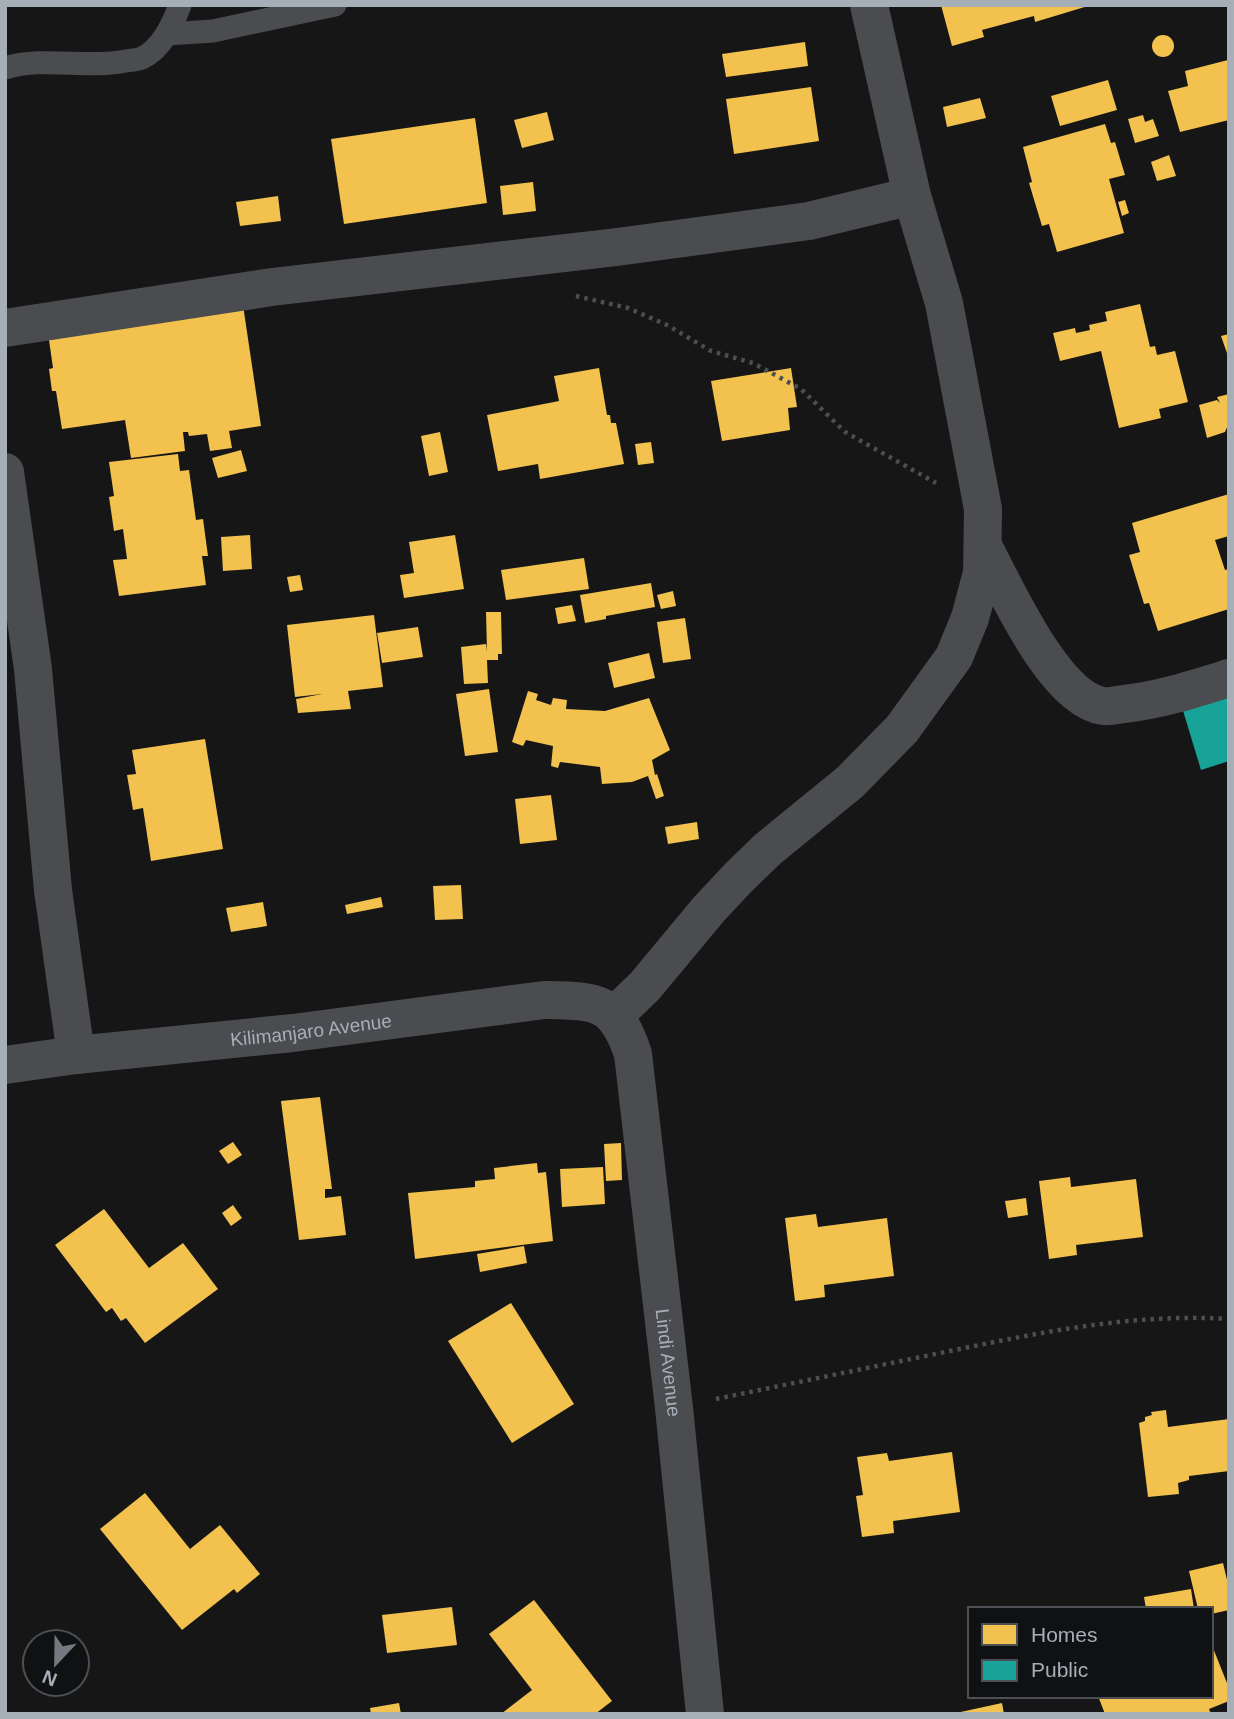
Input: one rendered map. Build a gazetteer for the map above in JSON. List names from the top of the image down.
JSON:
{
  "streets": {
    "street": ["Kilimanjaro Avenue", "Lindi Avenue"]
  },
  "crossings": [
    ["Kilimanjaro Avenue", "Lindi Avenue"]
  ],
  "legend": ["Homes", "Public"],
  "north": "bottom"
}
